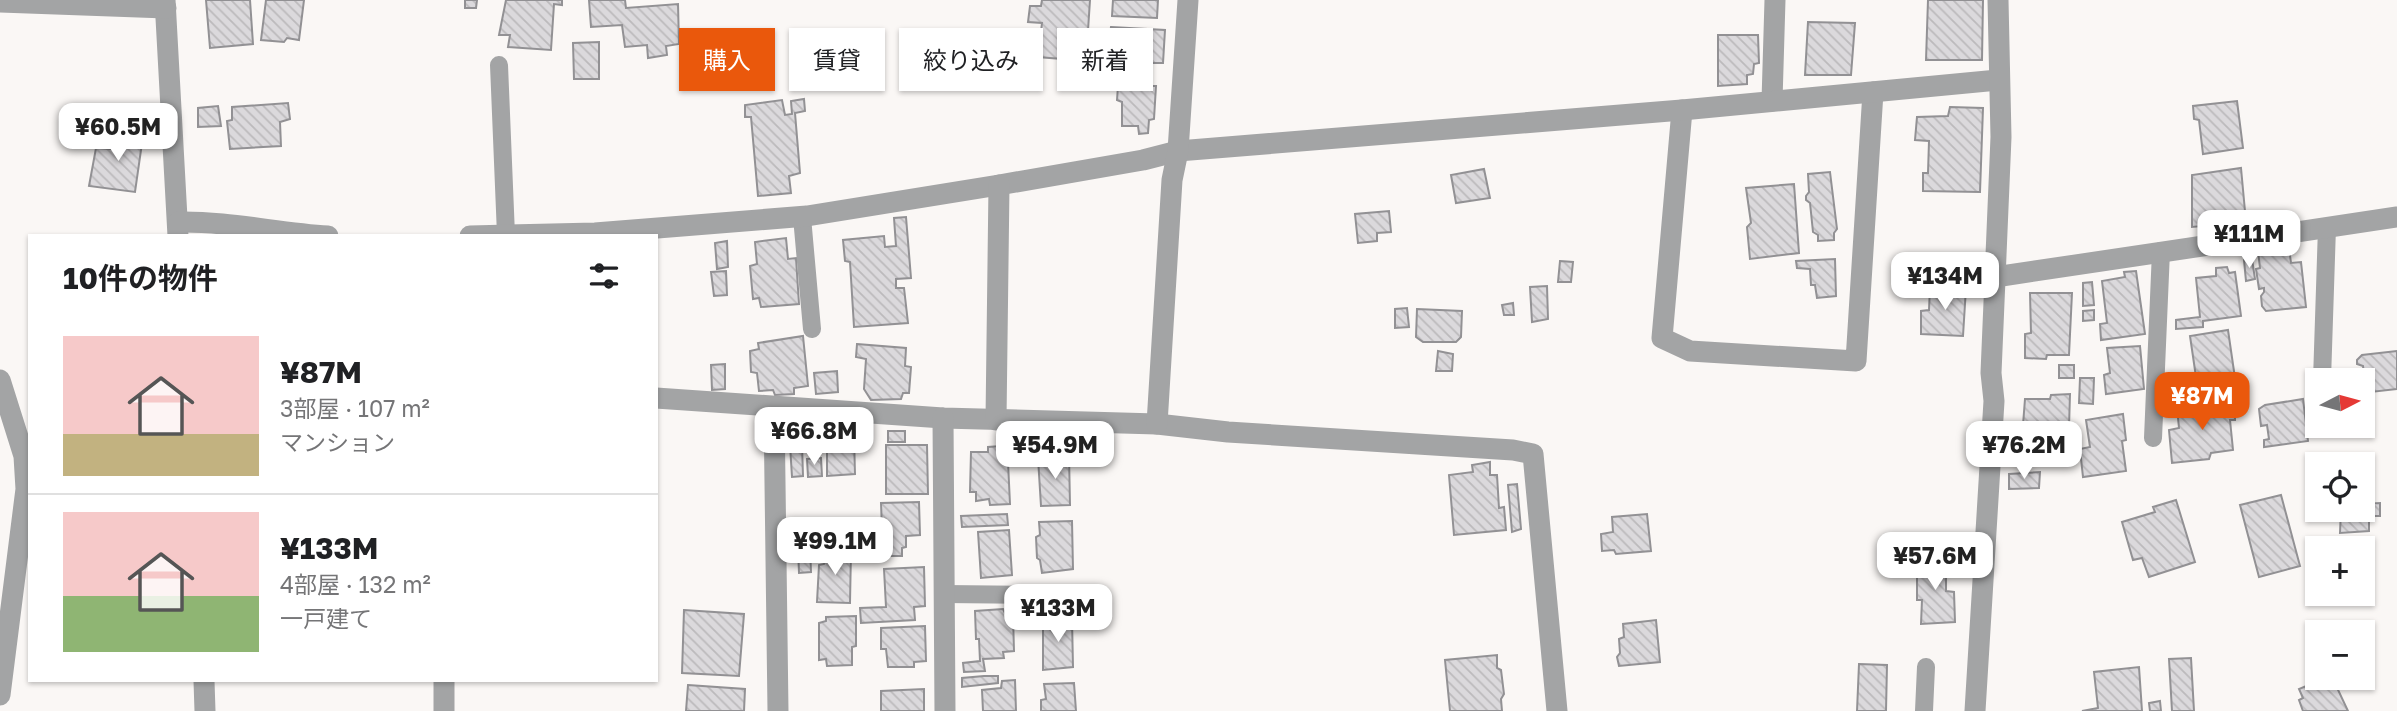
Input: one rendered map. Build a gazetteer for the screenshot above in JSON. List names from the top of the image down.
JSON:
{
  "north": "right",
  "page": {
    "chip": [
      "購入",
      "賃貸",
      "絞り込み",
      "新着"
    ],
    "price": [
      "¥60.5M",
      "¥111M",
      "¥134M",
      "¥87M",
      "¥66.8M",
      "¥54.9M",
      "¥76.2M",
      "¥99.1M",
      "¥57.6M",
      "¥133M"
    ],
    "heading": "10件の物件",
    "list": [
      {
        "name": "¥87M",
        "note": "3部屋 · 107 m² · マンション"
      },
      {
        "name": "¥133M",
        "note": "4部屋 · 132 m² · 一戸建て"
      }
    ],
    "map_buttons": ["+", "−"]
  }
}
